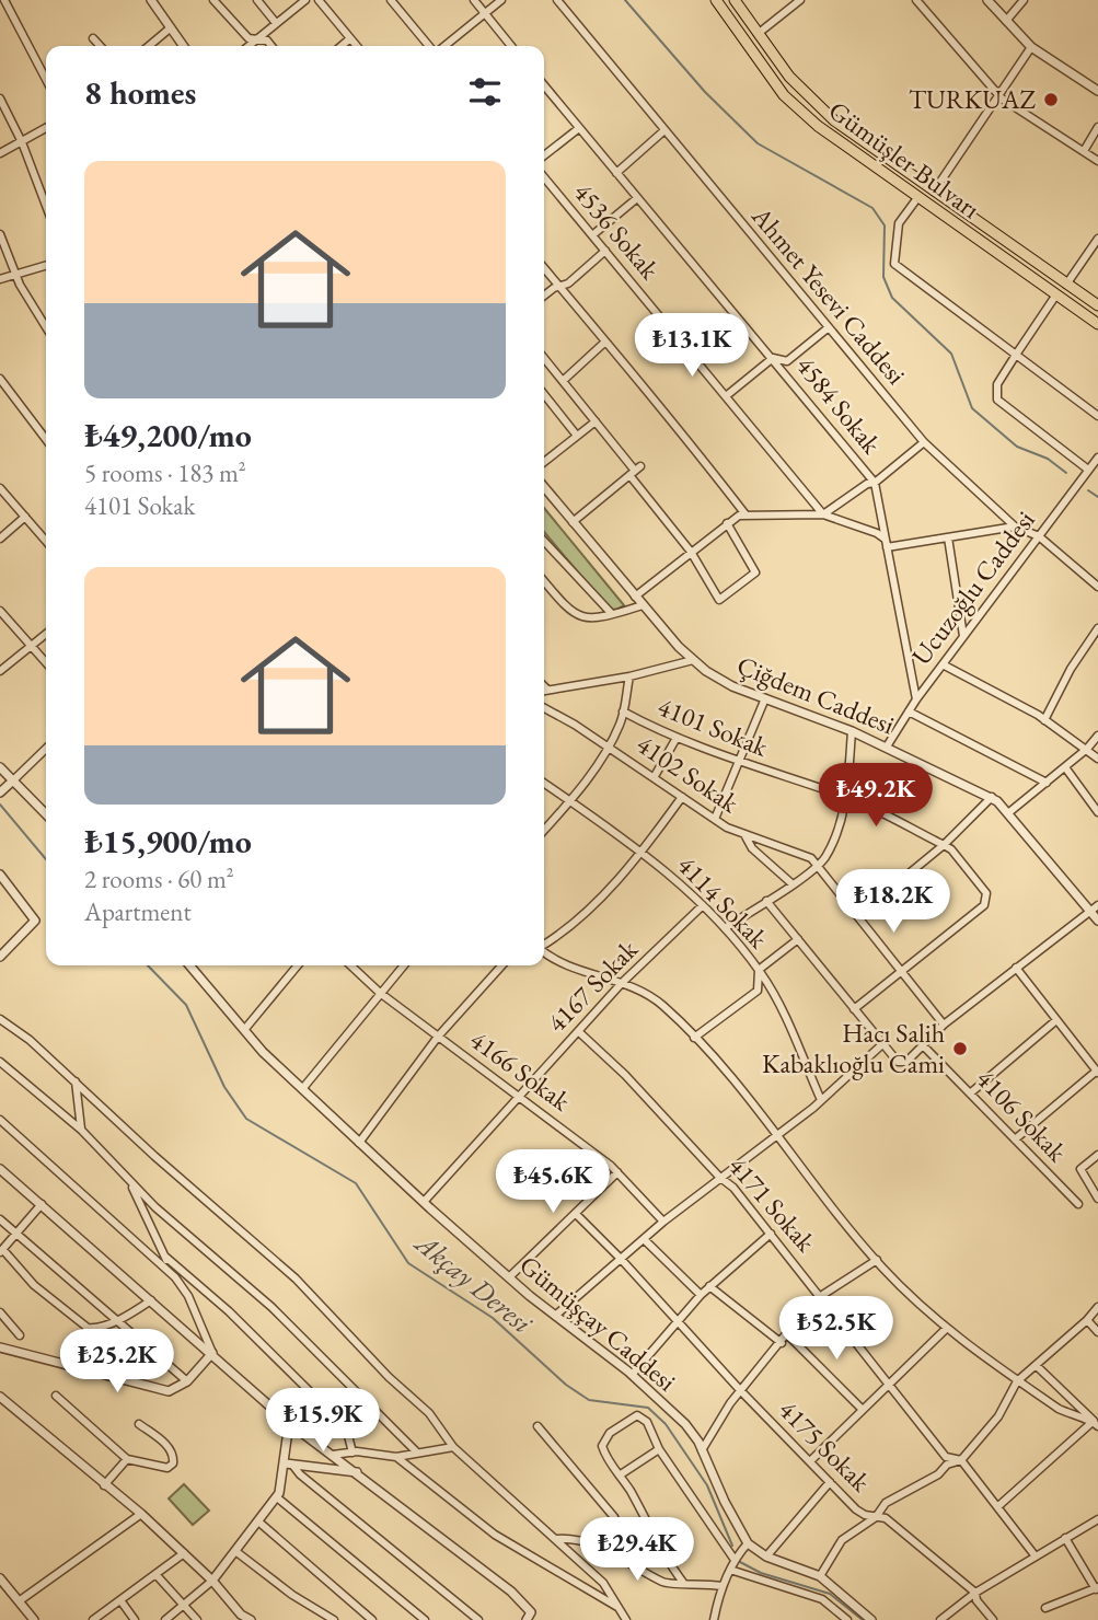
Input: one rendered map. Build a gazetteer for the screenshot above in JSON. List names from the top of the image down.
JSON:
{
  "streets": {
    "main road": ["Gümüşler Bulvarı"],
    "street": [
      "4536 Sokak",
      "Ahmet Yesevi Caddesi",
      "4584 Sokak",
      "Ucuzoğlu Caddesi",
      "Çiğdem Caddesi",
      "4101 Sokak",
      "4102 Sokak",
      "4114 Sokak",
      "4167 Sokak",
      "4166 Sokak",
      "4106 Sokak",
      "4171 Sokak",
      "Gümüşçay Caddesi",
      "4175 Sokak"
    ]
  },
  "crossings": [
    ["Ahmet Yesevi Caddesi", "Ucuzoğlu Caddesi"],
    ["4584 Sokak", "Ucuzoğlu Caddesi"],
    ["Ucuzoğlu Caddesi", "Çiğdem Caddesi"],
    ["4114 Sokak", "4167 Sokak"],
    ["4167 Sokak", "4166 Sokak"],
    ["4167 Sokak", "4171 Sokak"],
    ["4167 Sokak", "Gümüşçay Caddesi"]
  ],
  "water": ["Akçay Deresi"],
  "places": ["TURKUAZ", "Hacı Salih Kabaklıoğlu Cami"],
  "page": {
    "heading": "8 homes",
    "list": [
      {
        "name": "₺49,200/mo",
        "note": "5 rooms · 183 m² · 4101 Sokak"
      },
      {
        "name": "₺15,900/mo",
        "note": "2 rooms · 60 m² · Apartment"
      }
    ],
    "price": [
      "₺13.1K",
      "₺49.2K",
      "₺18.2K",
      "₺45.6K",
      "₺52.5K",
      "₺25.2K",
      "₺15.9K",
      "₺29.4K"
    ]
  }
}
